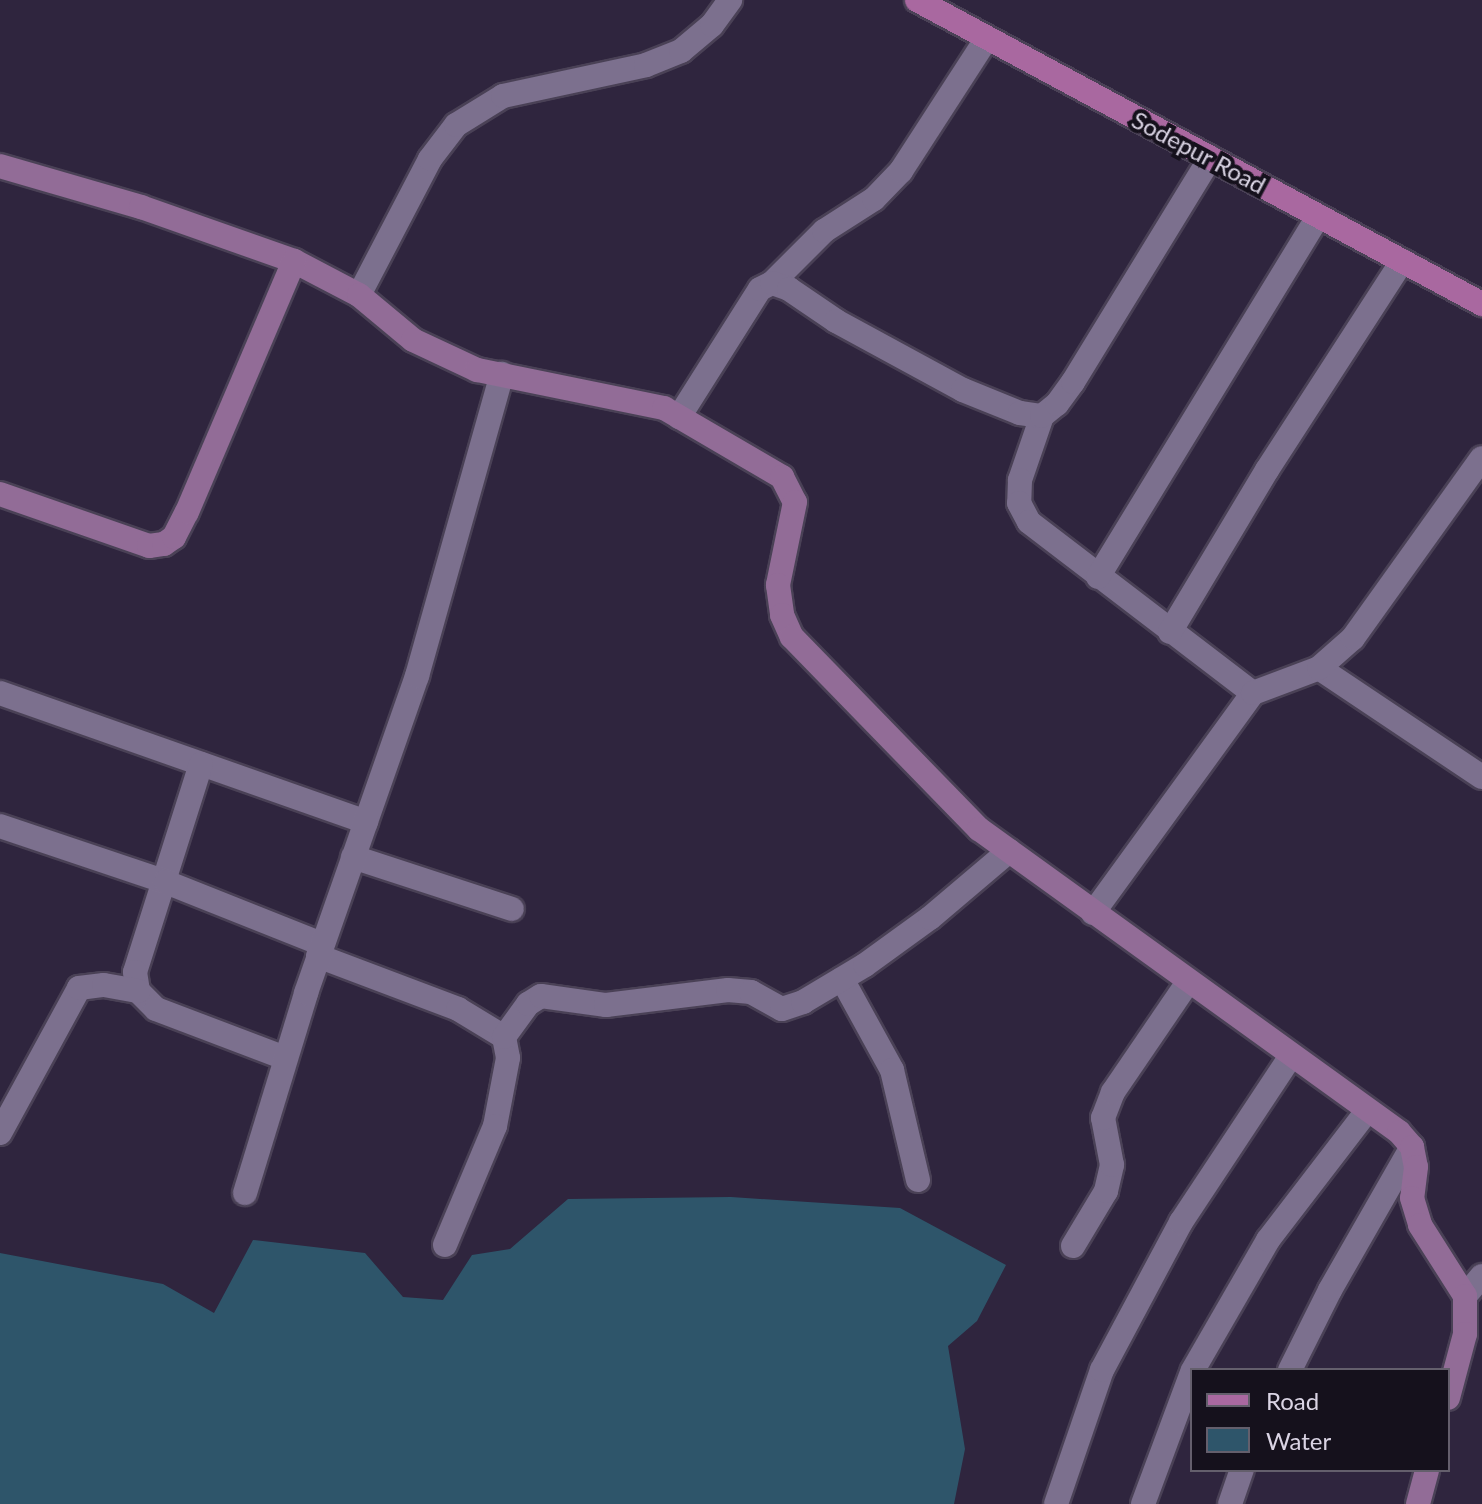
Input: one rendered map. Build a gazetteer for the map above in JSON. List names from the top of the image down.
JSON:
{
  "streets": {
    "main road": ["Sodepur Road"]
  },
  "legend": ["Road", "Water"]
}
